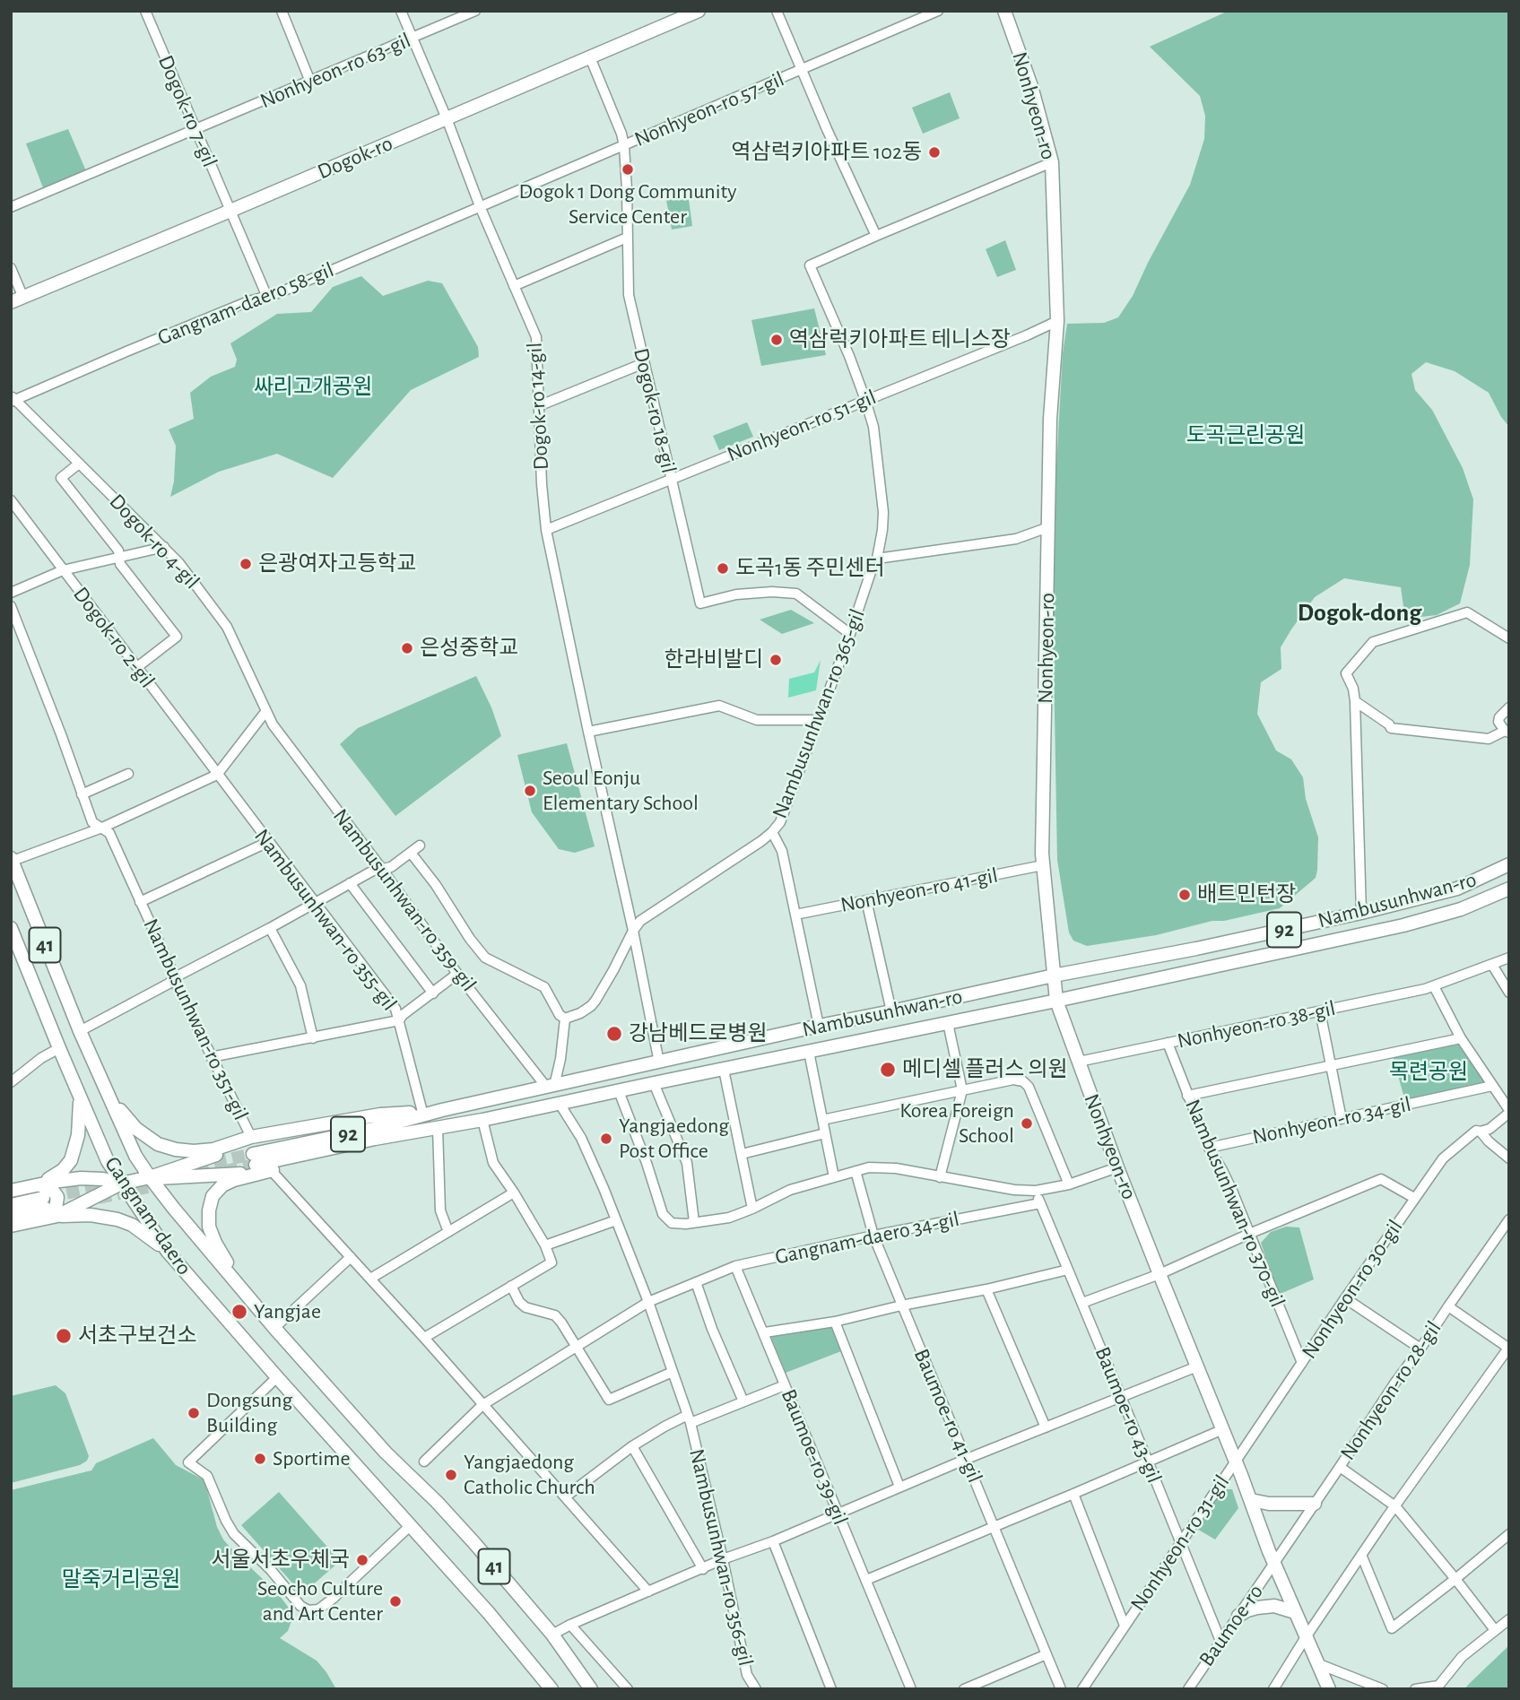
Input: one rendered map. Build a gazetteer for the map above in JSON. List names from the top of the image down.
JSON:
{
  "streets": {
    "main road": [
      "Nonhyeon-ro",
      "Dogok-ro",
      "Nambusunhwan-ro",
      "92",
      "41",
      "Gangnam-daero"
    ],
    "street": [
      "Nonhyeon-ro 63-gil",
      "Nonhyeon-ro 57-gil",
      "Dogok-ro 7-gil",
      "Gangnam-daero 58-gil",
      "Dogok-ro 14-gil",
      "Dogok-ro 18-gil",
      "Nonhyeon-ro 51-gil",
      "Dogok-ro 4-gil",
      "Dogok-ro 2-gil",
      "Nambusunhwan-ro 365-gil",
      "Nonhyeon-ro 41-gil",
      "Nambusunhwan-ro 359-gil",
      "Nambusunhwan-ro 355-gil",
      "Nambusunhwan-ro 351-gil",
      "Nonhyeon-ro 38-gil",
      "Nonhyeon-ro 34-gil",
      "Nambusunhwan-ro 370-gil",
      "Gangnam-daero 34-gil",
      "Nonhyeon-ro 30-gil",
      "Nonhyeon-ro 28-gil",
      "Baumoe-ro 43-gil",
      "Baumoe-ro 41-gil",
      "Baumoe-ro 39-gil",
      "Nonhyeon-ro 31-gil",
      "Nambusunhwan-ro 356-gil",
      "Baumoe-ro"
    ]
  },
  "crossings": [
    ["Nonhyeon-ro 63-gil", "Dogok-ro 7-gil"],
    ["Nonhyeon-ro 63-gil", "Dogok-ro 14-gil"],
    ["Nonhyeon-ro", "Nonhyeon-ro 51-gil"],
    ["Nonhyeon-ro", "Nonhyeon-ro 41-gil"],
    ["Nonhyeon-ro", "Nambusunhwan-ro"],
    ["Nonhyeon-ro", "Nonhyeon-ro 38-gil"],
    ["Nonhyeon-ro", "Nonhyeon-ro 30-gil"],
    ["Nonhyeon-ro", "Nonhyeon-ro 28-gil"],
    ["Nonhyeon-ro", "Nonhyeon-ro 31-gil"],
    ["Nonhyeon-ro", "Baumoe-ro"],
    ["Nonhyeon-ro 57-gil", "Gangnam-daero 58-gil"],
    ["Nonhyeon-ro 57-gil", "Dogok-ro 14-gil"],
    ["Nonhyeon-ro 57-gil", "Dogok-ro 18-gil"],
    ["Dogok-ro 7-gil", "Dogok-ro"],
    ["Dogok-ro 7-gil", "Gangnam-daero 58-gil"],
    ["Dogok-ro", "Dogok-ro 14-gil"],
    ["Dogok-ro", "Dogok-ro 18-gil"],
    ["Gangnam-daero 58-gil", "Dogok-ro 14-gil"],
    ["Gangnam-daero 58-gil", "Dogok-ro 4-gil"],
    ["Dogok-ro 14-gil", "Nonhyeon-ro 51-gil"],
    ["Dogok-ro 14-gil", "Nambusunhwan-ro"],
    ["Dogok-ro 18-gil", "Nonhyeon-ro 51-gil"],
    ["Dogok-ro 18-gil", "Nambusunhwan-ro 365-gil"],
    ["Nonhyeon-ro 51-gil", "Nambusunhwan-ro 365-gil"],
    ["Dogok-ro 4-gil", "Nambusunhwan-ro 359-gil"],
    ["Dogok-ro 2-gil", "Nambusunhwan-ro 355-gil"],
    ["Nambusunhwan-ro 365-gil", "Nonhyeon-ro 41-gil"],
    ["Nambusunhwan-ro 365-gil", "Nambusunhwan-ro"],
    ["Nambusunhwan-ro 359-gil", "Nambusunhwan-ro"],
    ["Nambusunhwan-ro", "Nambusunhwan-ro 356-gil"],
    ["Nambusunhwan-ro 355-gil", "Nambusunhwan-ro 351-gil"],
    ["Nonhyeon-ro 38-gil", "Nambusunhwan-ro 370-gil"],
    ["Nonhyeon-ro 34-gil", "Nambusunhwan-ro 370-gil"],
    ["Nambusunhwan-ro 370-gil", "Nonhyeon-ro 30-gil"],
    ["Gangnam-daero 34-gil", "Baumoe-ro 43-gil"],
    ["Gangnam-daero 34-gil", "Baumoe-ro 41-gil"],
    ["Gangnam-daero 34-gil", "Baumoe-ro 39-gil"],
    ["Gangnam-daero 34-gil", "Nambusunhwan-ro 356-gil"],
    ["Nonhyeon-ro 30-gil", "Nonhyeon-ro 31-gil"],
    ["Nonhyeon-ro 28-gil", "Baumoe-ro"],
    ["Baumoe-ro 43-gil", "Nonhyeon-ro 31-gil"],
    ["Baumoe-ro 43-gil", "Baumoe-ro"],
    ["Baumoe-ro 39-gil", "Nambusunhwan-ro 356-gil"]
  ],
  "districts": ["Dogok-dong"],
  "parks": [
    "싸리고개공원",
    "도곡근린공원",
    "목련공원",
    "말죽거리공원"
  ],
  "places": [
    "역삼럭키아파트 102동",
    "Dogok 1 Dong Community Service Center",
    "역삼럭키아파트 테니스장",
    "은광여자고등학교",
    "도곡1동 주민센터",
    "은성중학교",
    "한라비발디",
    "Seoul Eonju Elementary School",
    "배트민턴장",
    "강남베드로병원",
    "메디셀 플러스 의원",
    "Korea Foreign School",
    "Yangjaedong Post Office",
    "Yangjae",
    "서초구보건소",
    "Dongsung Building",
    "Sportime",
    "Yangjaedong Catholic Church",
    "서울서초우체국",
    "Seocho Culture and Art Center"
  ]
}
